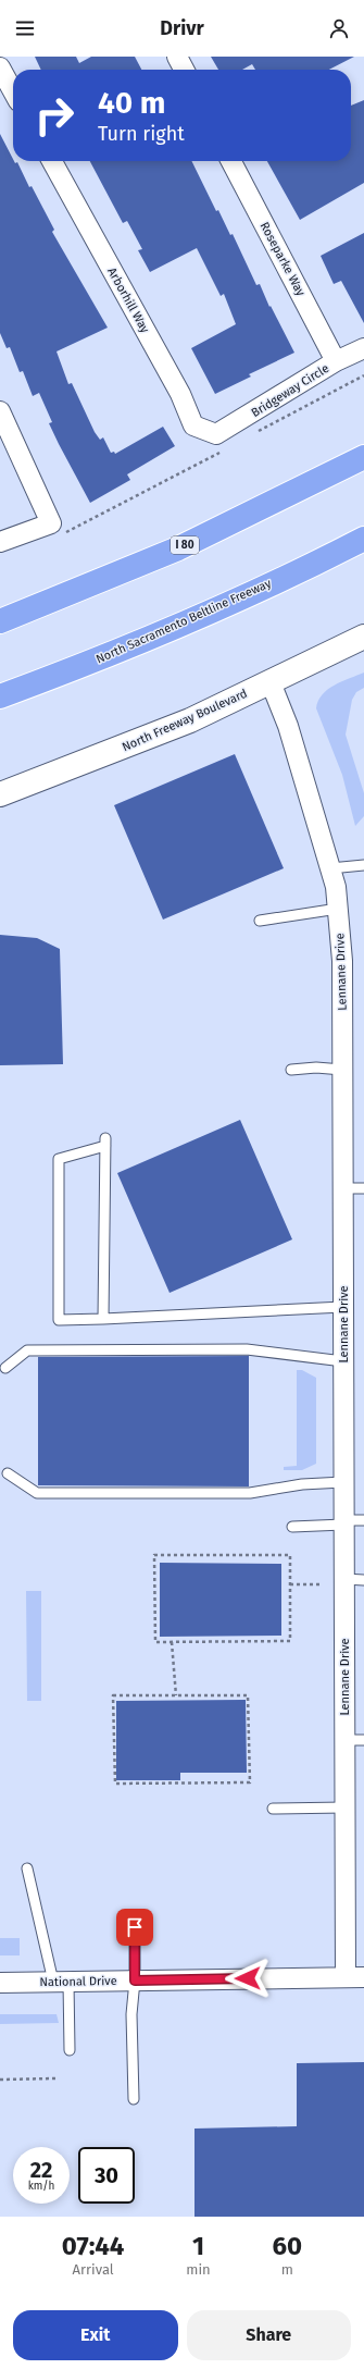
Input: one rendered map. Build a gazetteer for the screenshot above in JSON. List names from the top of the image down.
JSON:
{
  "streets": {
    "highway": ["I 80", "North Sacramento Beltline Freeway"],
    "street": [
      "Roseparke Way",
      "Arborhill Way",
      "Bridgeway Circle",
      "North Freeway Boulevard",
      "Lennane Drive",
      "National Drive"
    ]
  },
  "crossings": [
    ["Roseparke Way", "Bridgeway Circle"],
    ["Arborhill Way", "Bridgeway Circle"],
    ["North Freeway Boulevard", "Lennane Drive"],
    ["Lennane Drive", "National Drive"]
  ],
  "page": {
    "header": "Drivr",
    "turn": ["40 m", "Turn right"],
    "speed": "22 km/h",
    "limit": "30",
    "eta": [
      "07:44",
      "Arrival",
      "1",
      "min",
      "60",
      "m"
    ],
    "buttons": ["Exit", "Share"]
  }
}
